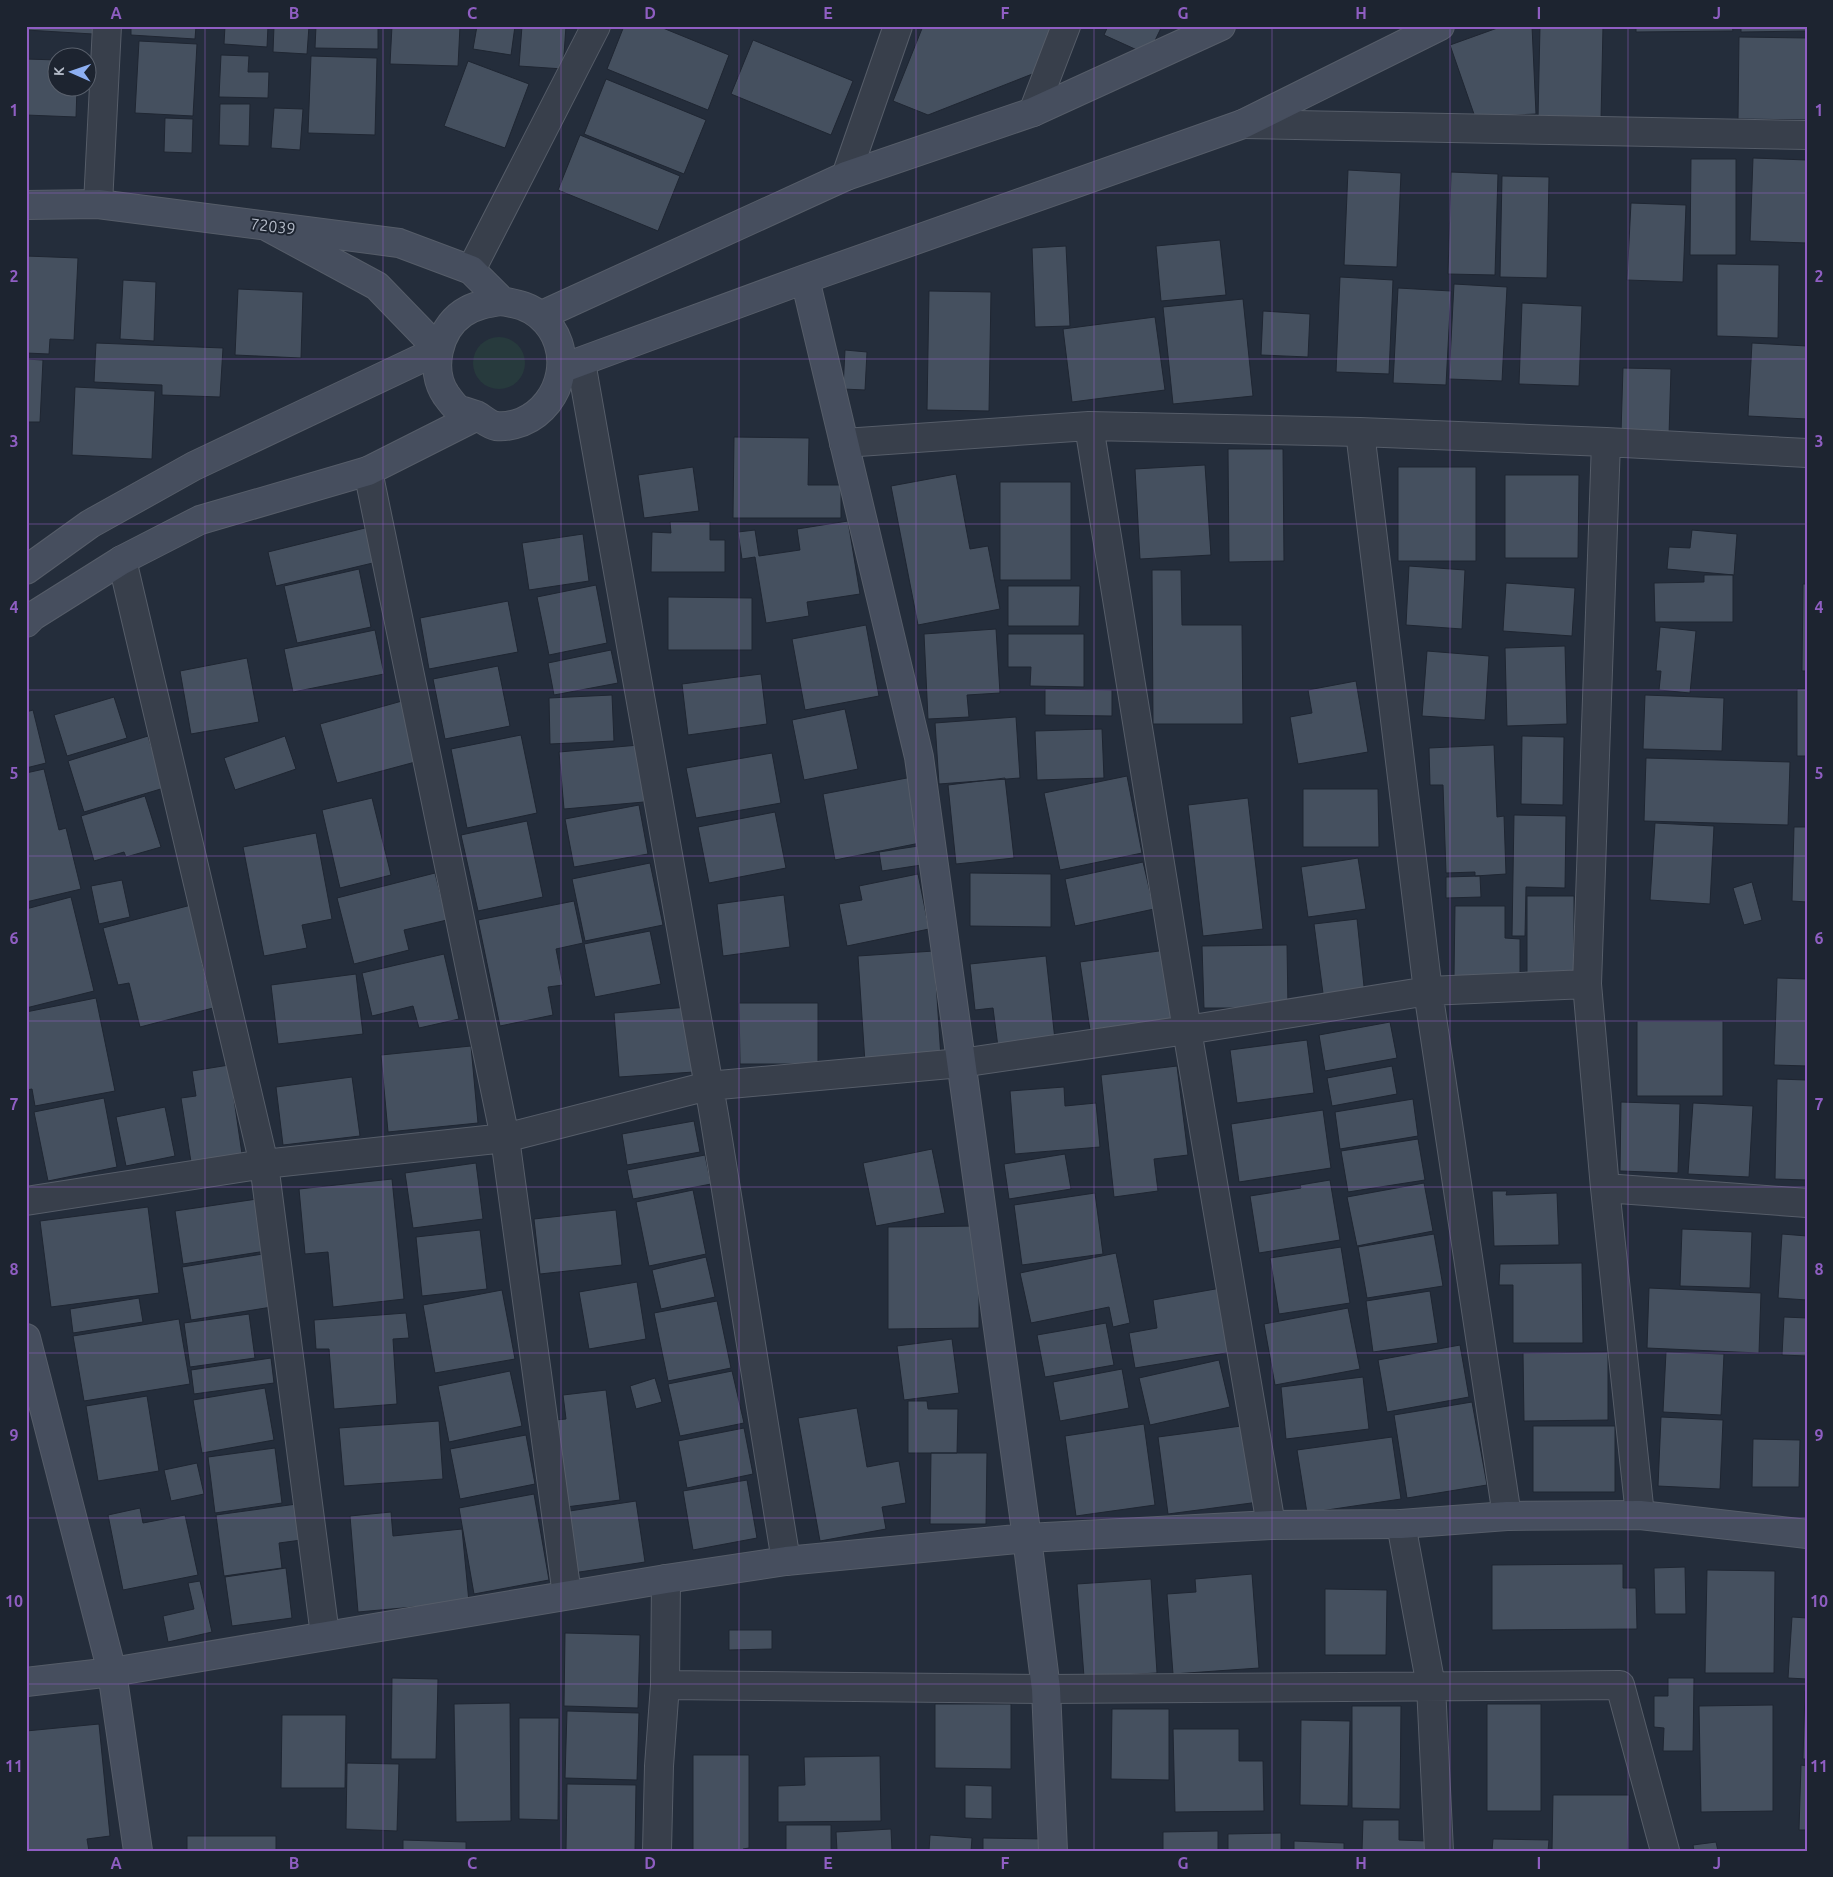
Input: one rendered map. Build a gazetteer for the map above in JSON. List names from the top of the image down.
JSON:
{
  "streets": {
    "main road": ["72039"]
  },
  "north": "left",
  "grid": {
    "columns": [
      "A",
      "B",
      "C",
      "D",
      "E",
      "F",
      "G",
      "H",
      "I",
      "J"
    ],
    "rows": [
      "1",
      "2",
      "3",
      "4",
      "5",
      "6",
      "7",
      "8",
      "9",
      "10",
      "11"
    ]
  }
}
